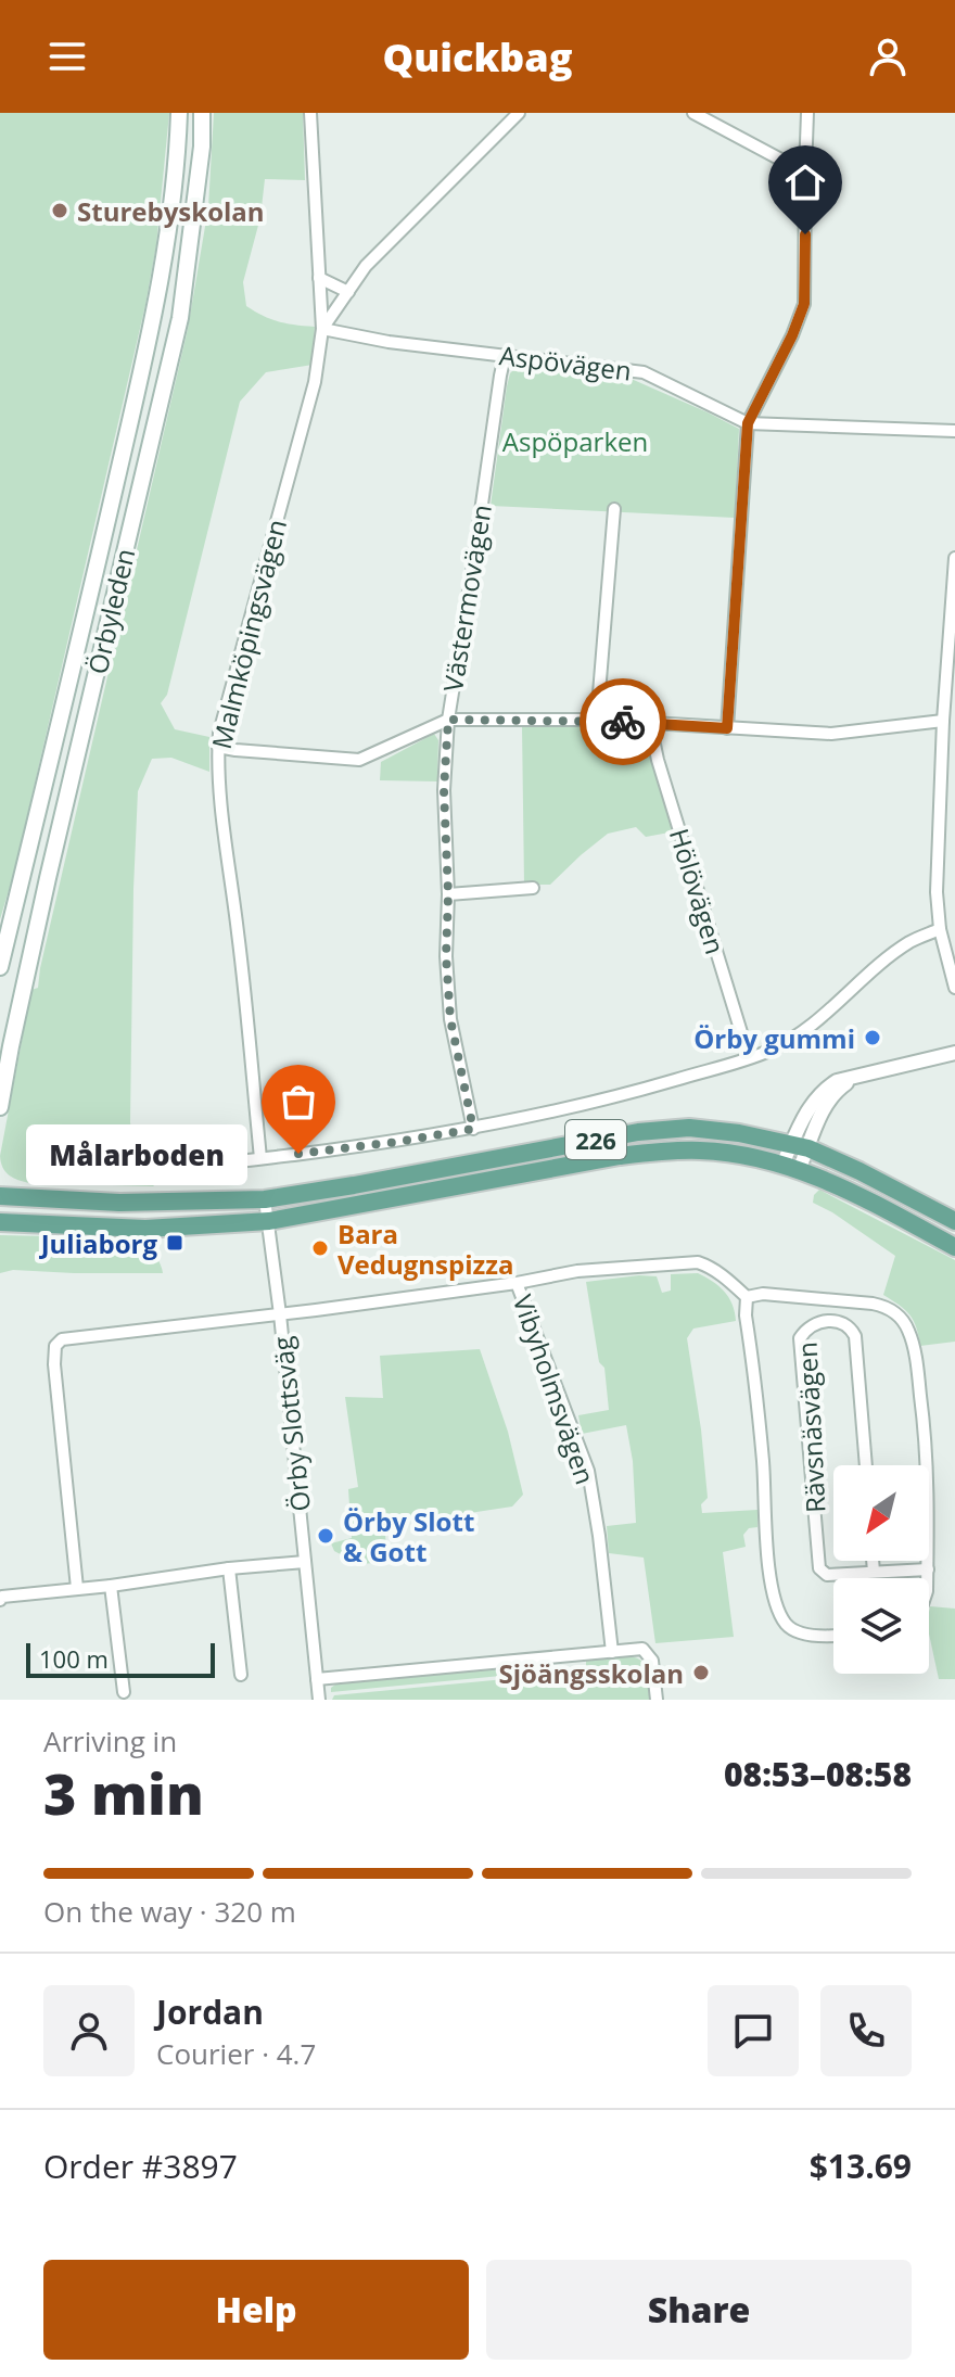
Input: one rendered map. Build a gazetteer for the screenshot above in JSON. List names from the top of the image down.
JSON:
{
  "streets": {
    "main road": ["Örbyleden", "226"],
    "street": [
      "Aspövägen",
      "Västermovägen",
      "Malmköpingsvägen",
      "Hölövägen",
      "Vibyholmsvägen",
      "Örby Slottsväg",
      "Rävsnäsvägen"
    ]
  },
  "crossings": [
    ["Aspövägen", "Västermovägen"],
    ["Aspövägen", "Malmköpingsvägen"],
    ["226", "Örby Slottsväg"]
  ],
  "parks": ["Aspöparken"],
  "places": {
    "other": [
      "Sturebyskolan",
      "Örby gummi",
      "Målarboden",
      "Bara Vedugnspizza",
      "Örby Slott & Gott",
      "Sjöängsskolan"
    ],
    "transit": ["Juliaborg"]
  },
  "scale_bar": "100 m",
  "north": "bottom left",
  "page": {
    "header": "Quickbag",
    "bubble": "Målarboden",
    "scale": "100 m",
    "heading": ["3 min", "Arriving in", "08:53–08:58"],
    "panel": [
      "Jordan",
      "Courier · 4.7",
      "Order #3897",
      "$13.69"
    ],
    "bar": "On the way · 320 m",
    "buttons": ["Help", "Share"]
  }
}
